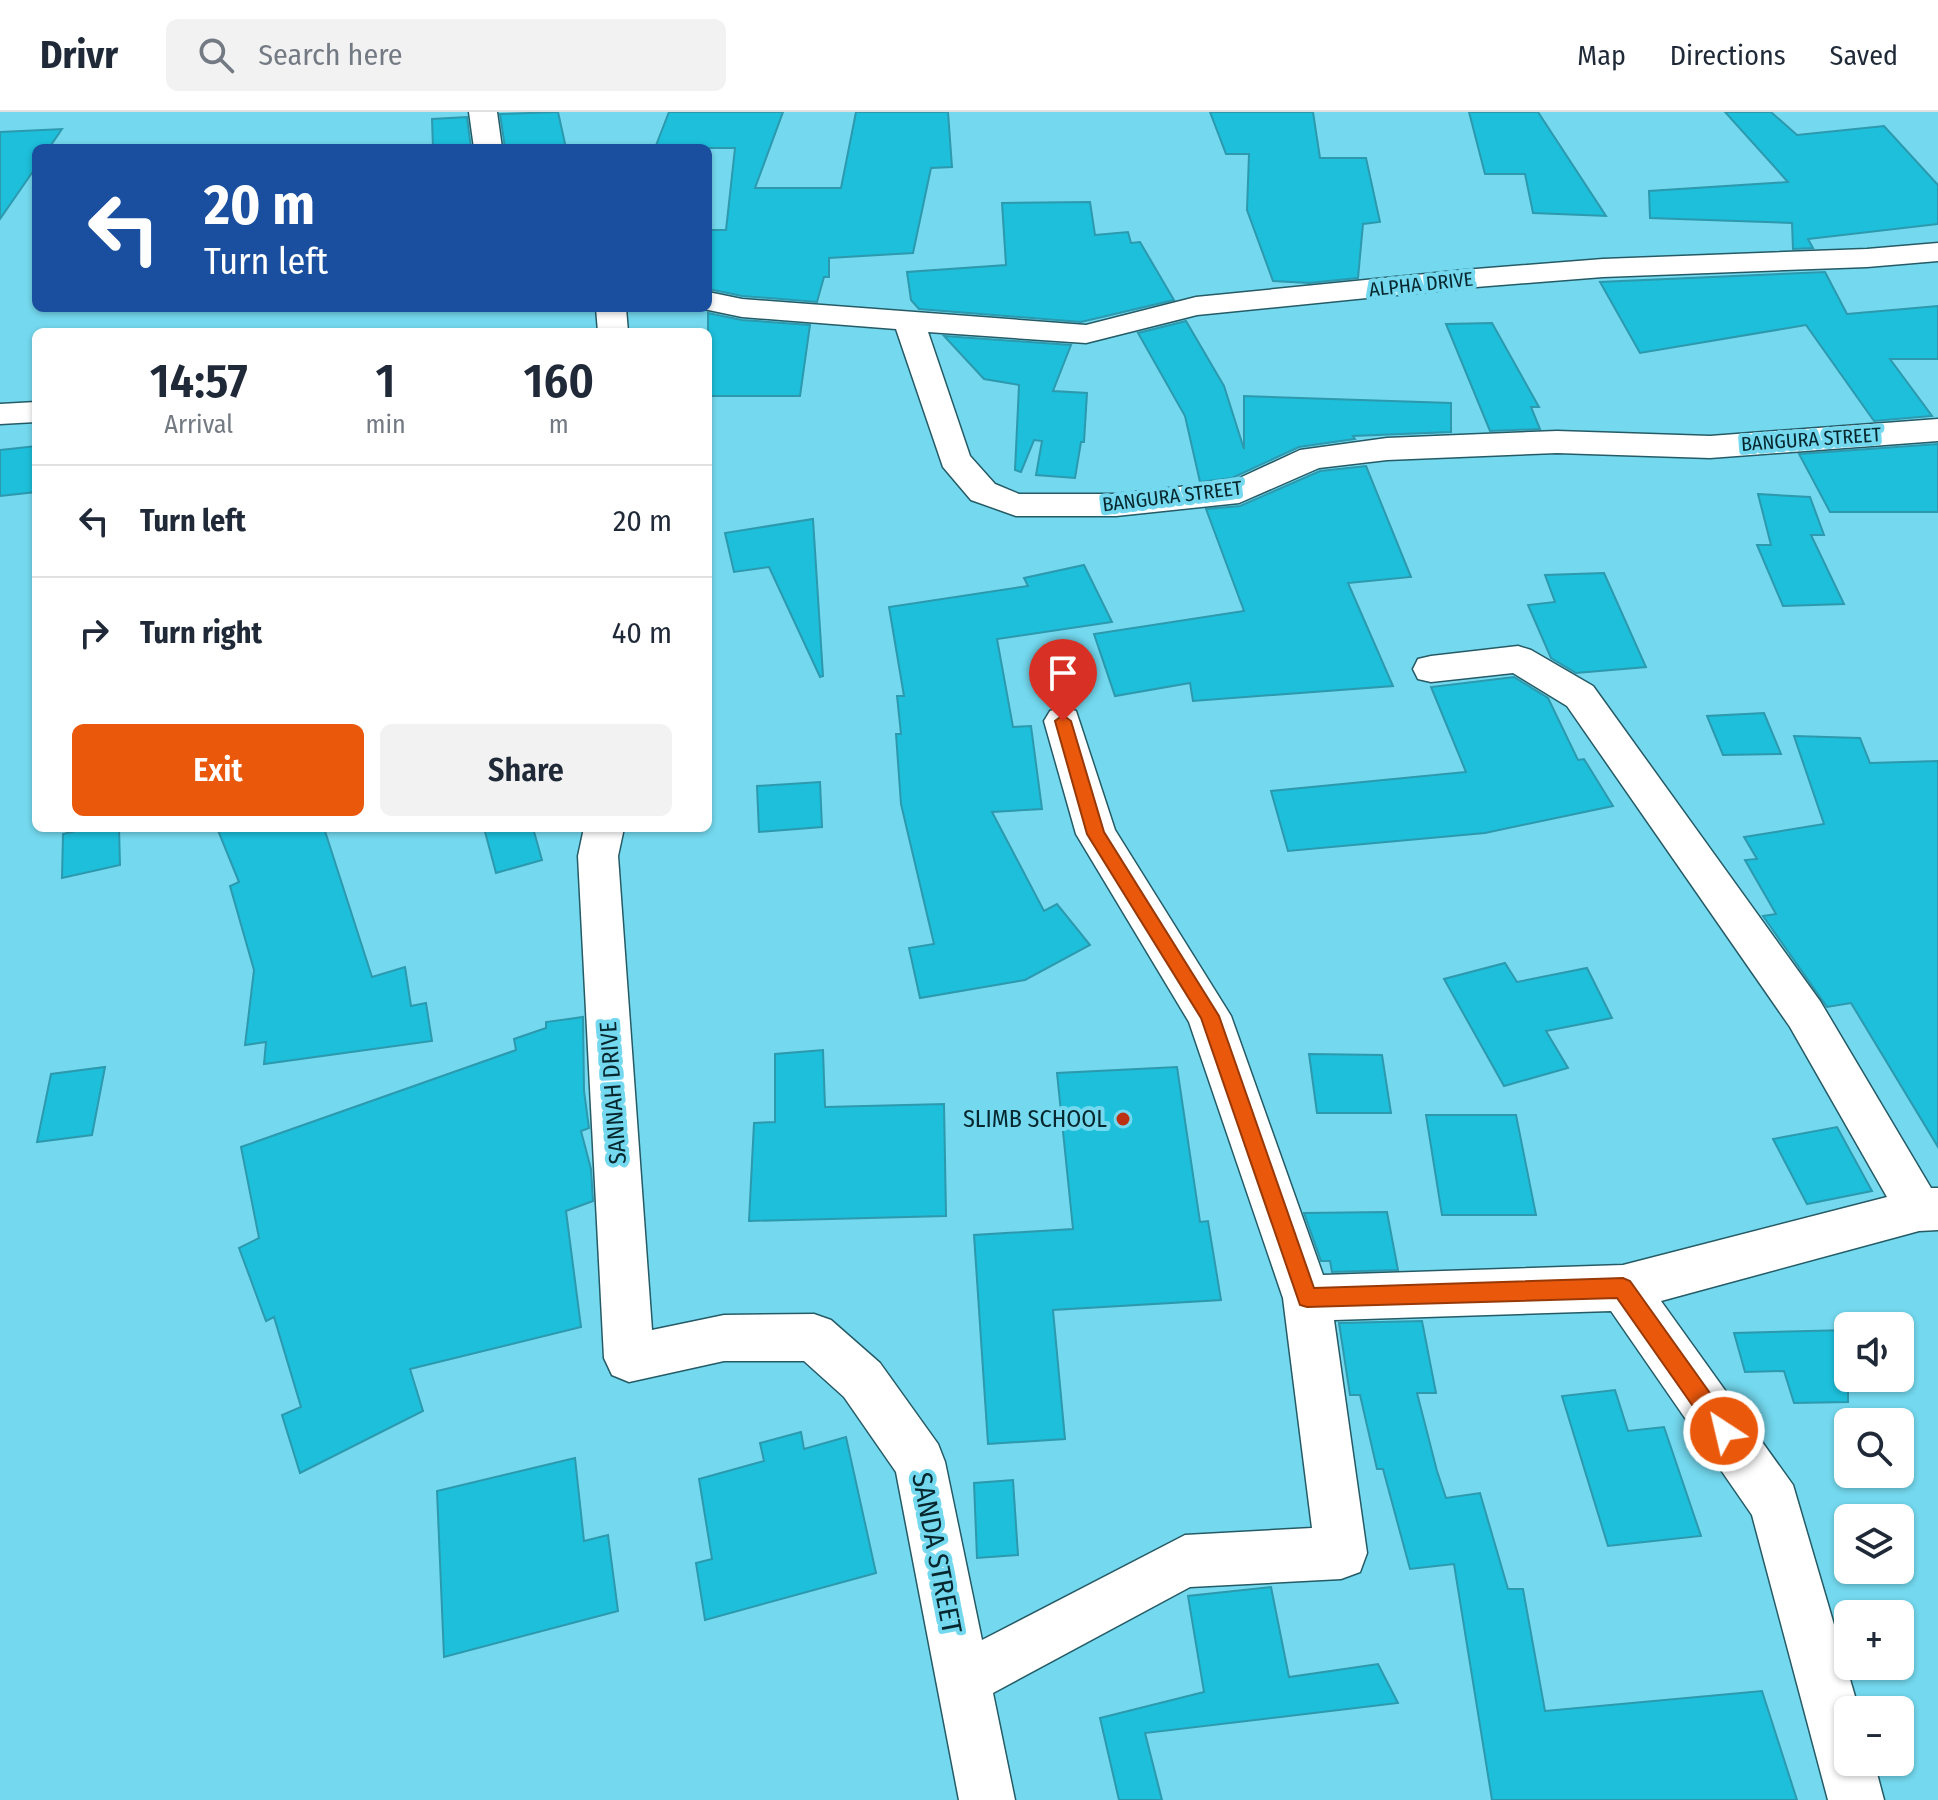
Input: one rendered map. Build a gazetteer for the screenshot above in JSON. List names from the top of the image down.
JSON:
{
  "streets": {
    "street": [
      "ALPHA DRIVE",
      "BANGURA STREET",
      "SANNAH DRIVE",
      "SANDA STREET"
    ]
  },
  "crossings": [
    ["ALPHA DRIVE", "BANGURA STREET"],
    ["SANNAH DRIVE", "SANDA STREET"]
  ],
  "places": ["SLIMB SCHOOL"],
  "page": {
    "header": "Drivr",
    "search": "Search here",
    "nav": ["Map", "Directions", "Saved"],
    "turn": ["20 m", "Turn left"],
    "eta": [
      "14:57",
      "Arrival",
      "1",
      "min",
      "160",
      "m"
    ],
    "list": [
      {
        "name": "Turn left",
        "value": "20 m"
      },
      {
        "name": "Turn right",
        "value": "40 m"
      }
    ],
    "buttons": ["Exit", "Share"],
    "map_buttons": ["+", "−"]
  }
}
